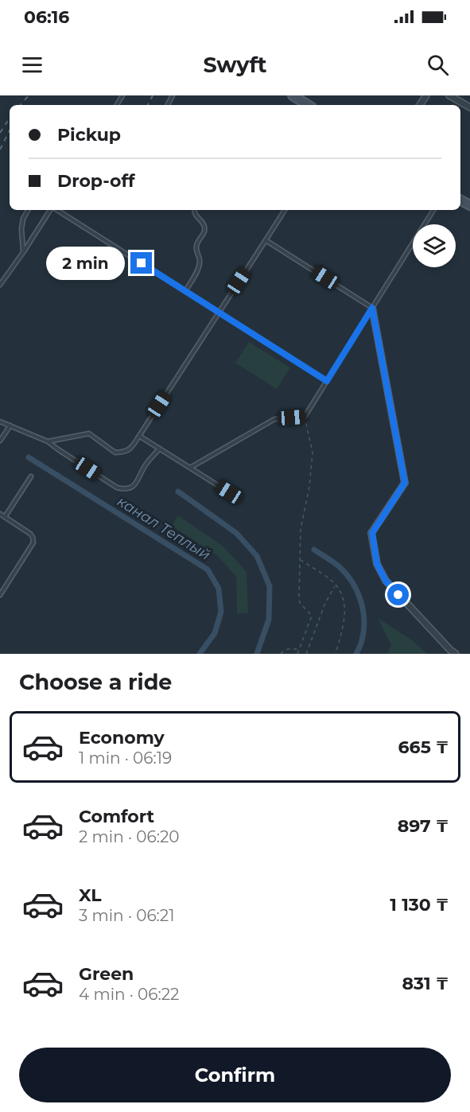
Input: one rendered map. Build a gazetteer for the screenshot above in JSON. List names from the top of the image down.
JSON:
{
  "water": ["канал Теплый"],
  "page": {
    "status": "06:16",
    "header": "Swyft",
    "banner": ["Pickup", "Drop-off"],
    "bubble": "2 min",
    "heading": "Choose a ride",
    "list": [
      {
        "name": "Economy",
        "note": "1 min · 06:19",
        "value": "665 ₸"
      },
      {
        "name": "Comfort",
        "note": "2 min · 06:20",
        "value": "897 ₸"
      },
      {
        "name": "XL",
        "note": "3 min · 06:21",
        "value": "1 130 ₸"
      },
      {
        "name": "Green",
        "note": "4 min · 06:22",
        "value": "831 ₸"
      }
    ],
    "buttons": "Confirm"
  }
}
